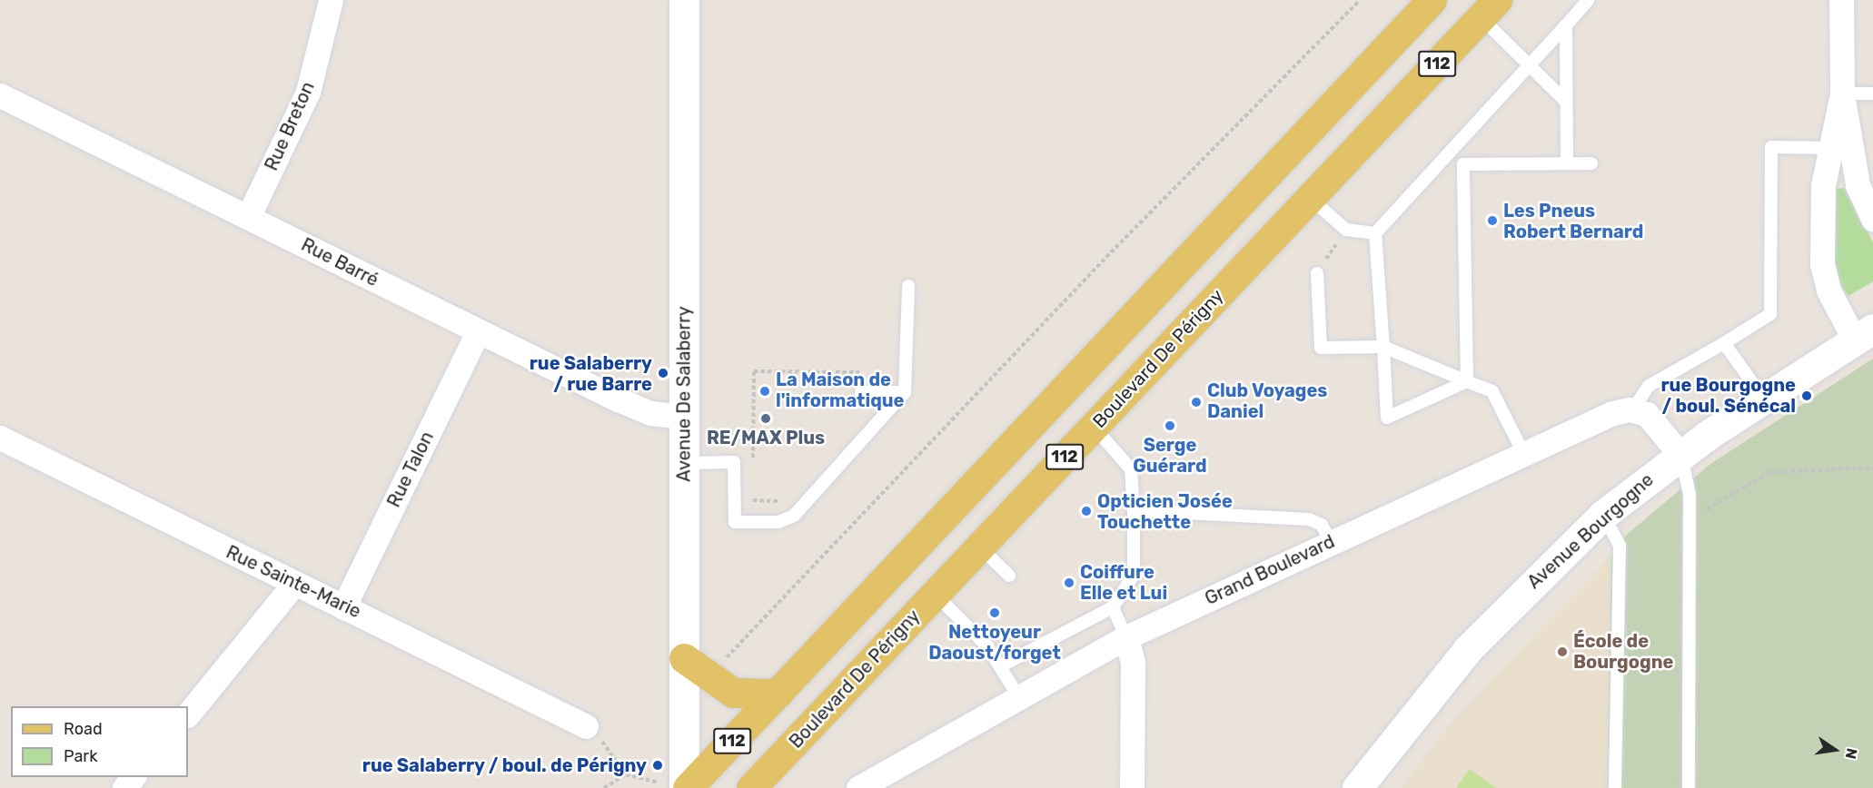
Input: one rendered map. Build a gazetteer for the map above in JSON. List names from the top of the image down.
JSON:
{
  "streets": {
    "main road": ["112", "Boulevard De Périgny"],
    "street": [
      "Rue Breton",
      "Rue Barré",
      "Avenue De Salaberry",
      "Rue Talon",
      "Avenue Bourgogne",
      "Grand Boulevard",
      "Rue Sainte-Marie"
    ]
  },
  "crossings": [
    ["112", "Avenue De Salaberry"],
    ["Rue Breton", "Rue Barré"],
    ["Rue Barré", "Avenue De Salaberry"],
    ["Rue Barré", "Rue Talon"],
    ["Rue Talon", "Rue Sainte-Marie"]
  ],
  "places": [
    "Les Pneus Robert Bernard",
    "rue Salaberry / rue Barre",
    "La Maison de l'informatique",
    "rue Bourgogne / boul. Sénécal",
    "Club Voyages Daniel",
    "RE/MAX Plus",
    "Serge Guérard",
    "Opticien Josée Touchette",
    "Coiffure Elle et Lui",
    "Nettoyeur Daoust/forget",
    "École de Bourgogne",
    "rue Salaberry / boul. de Périgny"
  ],
  "legend": ["Road", "Park"],
  "north": "right"
}
